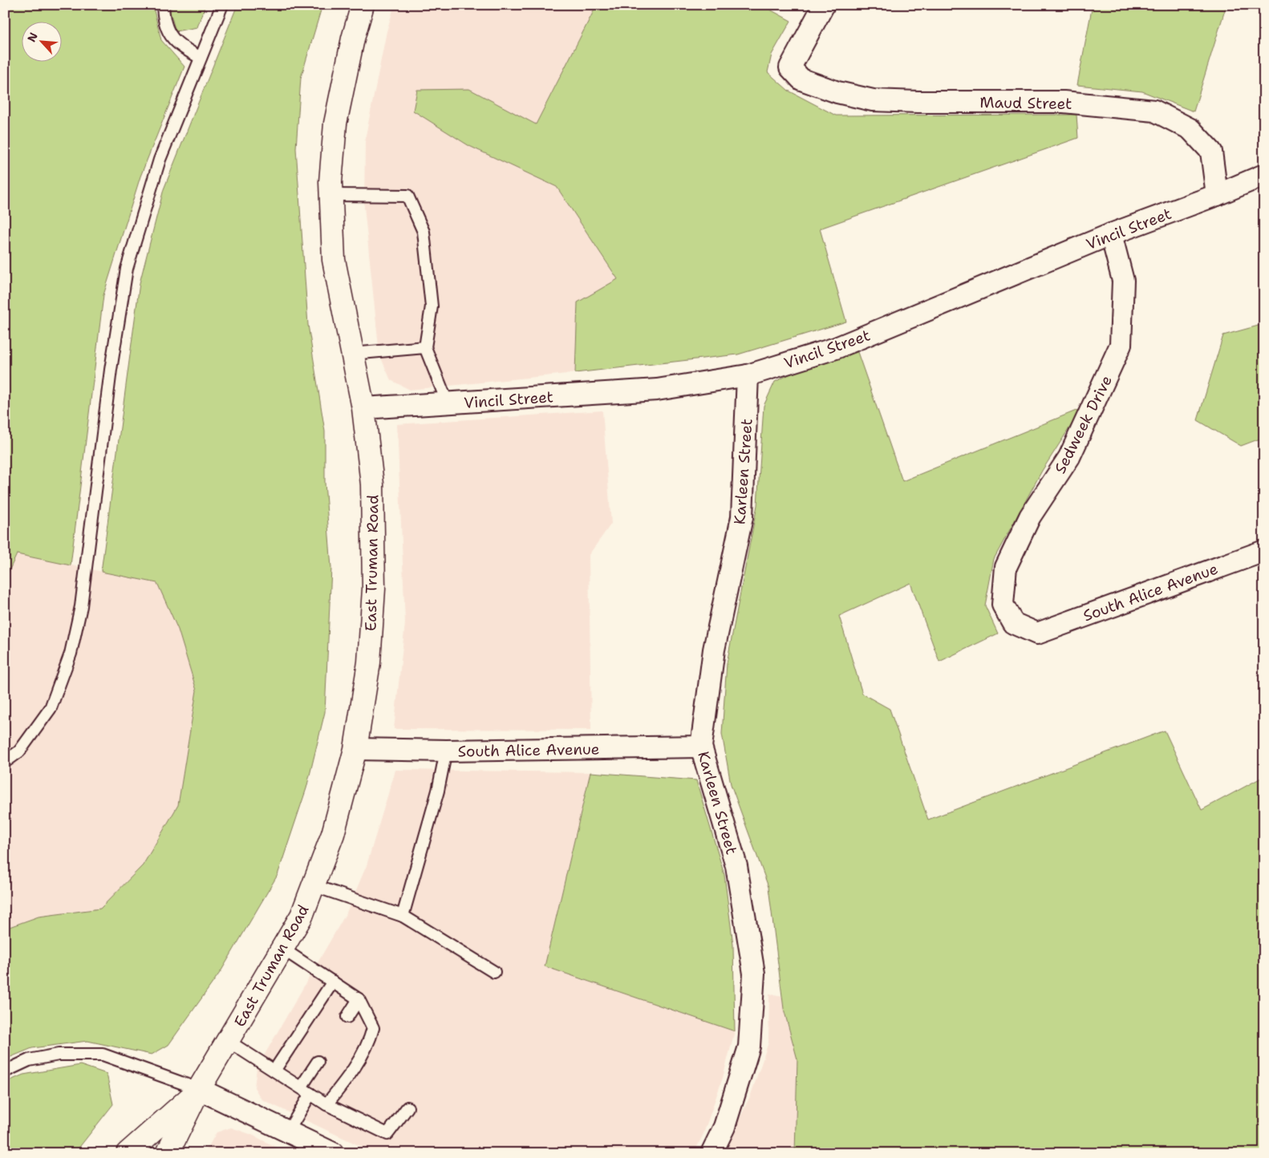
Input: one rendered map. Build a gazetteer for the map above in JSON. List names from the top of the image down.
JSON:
{
  "streets": {
    "main road": ["East Truman Road"],
    "street": [
      "Maud Street",
      "Vincil Street",
      "Sedweek Drive",
      "Karleen Street",
      "South Alice Avenue"
    ]
  },
  "crossings": [
    ["Maud Street", "Vincil Street"],
    ["Vincil Street", "Sedweek Drive"],
    ["Vincil Street", "Karleen Street"],
    ["Vincil Street", "East Truman Road"],
    ["Sedweek Drive", "South Alice Avenue"],
    ["Karleen Street", "South Alice Avenue"],
    ["East Truman Road", "South Alice Avenue"]
  ],
  "north": "top left"
}
